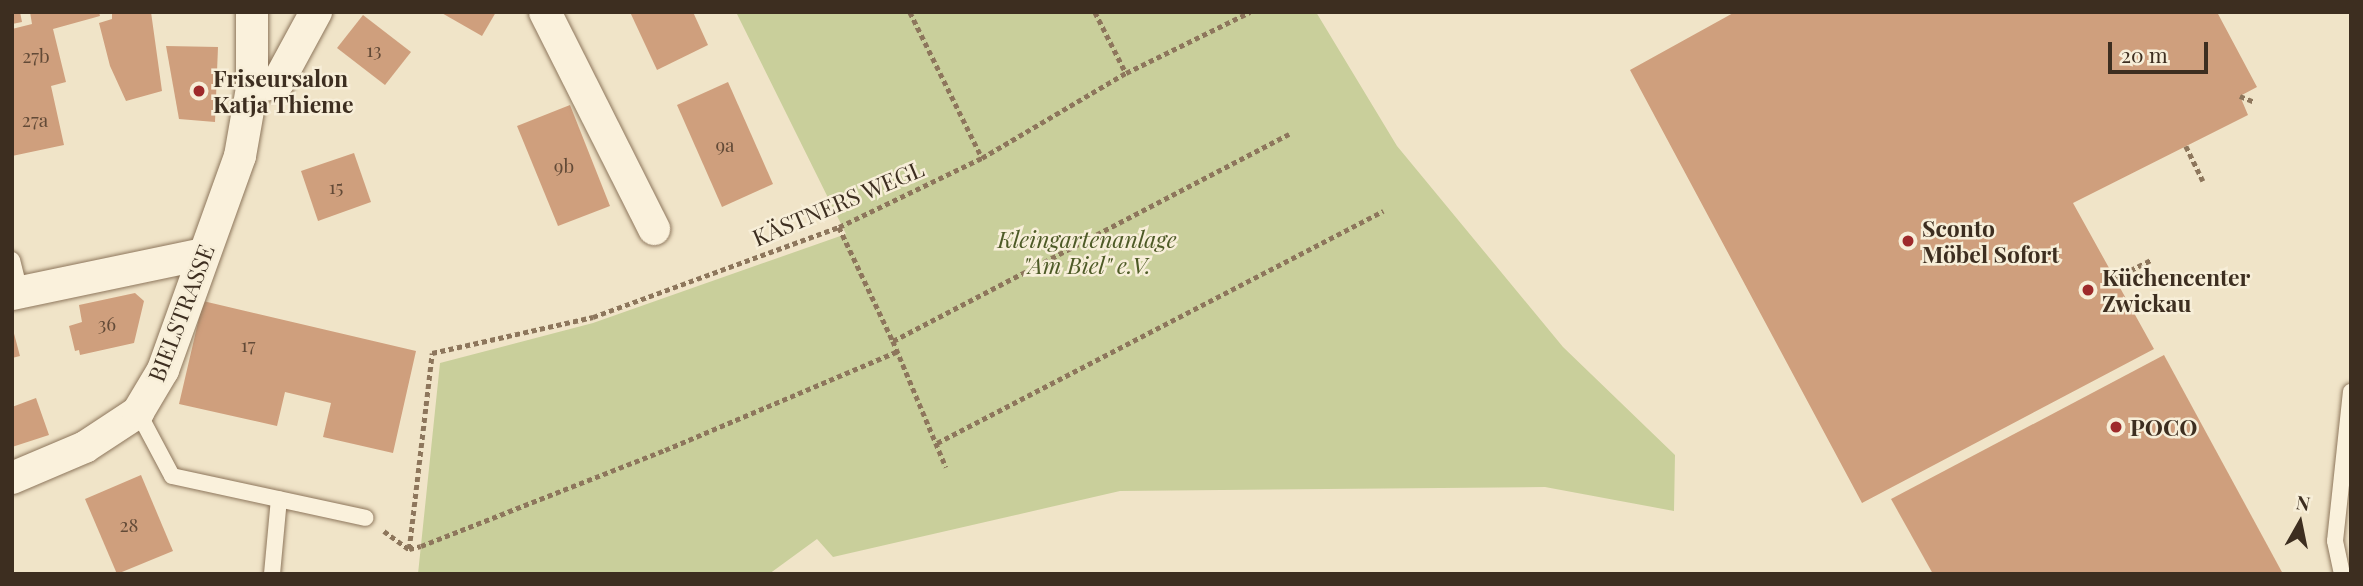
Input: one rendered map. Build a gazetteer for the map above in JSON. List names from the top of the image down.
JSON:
{
  "streets": {
    "street": ["BIELSTRASSE"],
    "path": ["KÄSTNERS WEGL"]
  },
  "parks": ["Kleingartenanlage \"Am Biel\" e.V."],
  "places": [
    "Friseursalon Katja Thieme",
    "Sconto Möbel Sofort",
    "Küchencenter Zwickau",
    "POCO"
  ],
  "house_numbers": [
    "13",
    "27b",
    "27a",
    "9a",
    "9b",
    "15",
    "36",
    "17",
    "28"
  ],
  "scale_bar": "20 m",
  "north": "top"
}
